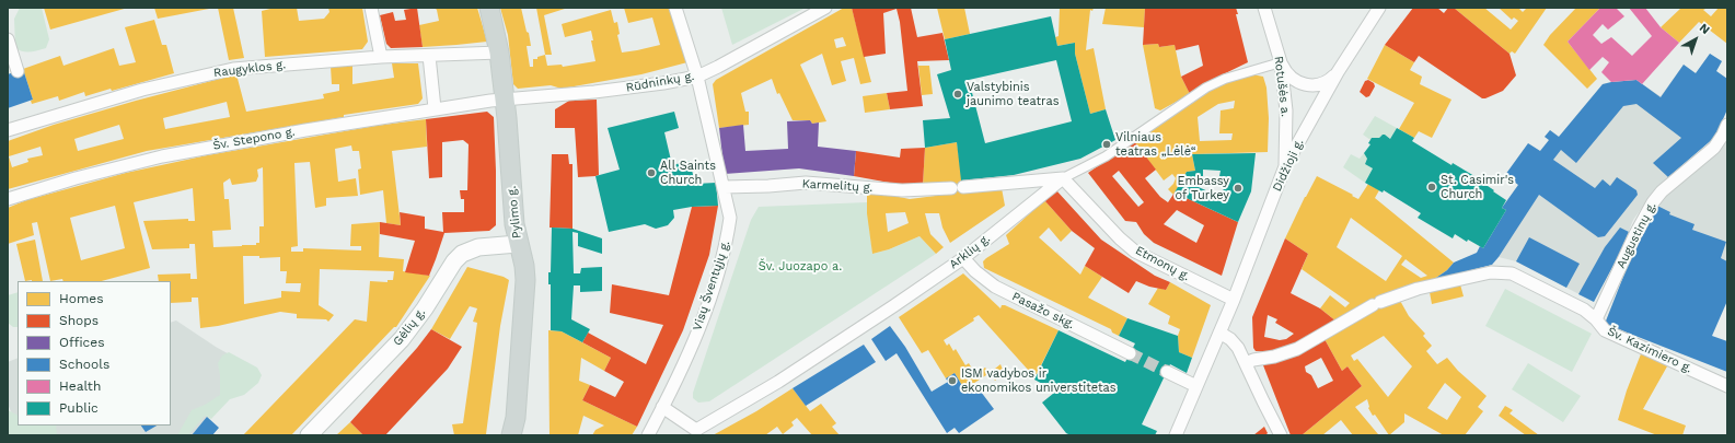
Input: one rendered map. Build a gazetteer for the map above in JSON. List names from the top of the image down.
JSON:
{
  "streets": {
    "main road": ["Pylimo g.", "Gėlių g."],
    "street": [
      "Raugyklos g.",
      "Rūdninkų g.",
      "Rotušės a.",
      "Šv. Stepono g.",
      "Didžioji g.",
      "Karmelitų g.",
      "Augustinų g.",
      "Arklių g.",
      "Etmonų g.",
      "Visų Šventųjų g.",
      "Pasažo skg.",
      "Šv. Kazimiero g."
    ]
  },
  "crossings": [
    ["Raugyklos g.", "Pylimo g."],
    ["Rūdninkų g.", "Šv. Stepono g."],
    ["Rūdninkų g.", "Pylimo g."],
    ["Rūdninkų g.", "Visų Šventųjų g."],
    ["Rotušės a.", "Didžioji g."],
    ["Rotušės a.", "Arklių g."],
    ["Šv. Stepono g.", "Pylimo g."],
    ["Didžioji g.", "Etmonų g."],
    ["Karmelitų g.", "Arklių g."],
    ["Karmelitų g.", "Etmonų g."],
    ["Karmelitų g.", "Visų Šventųjų g."],
    ["Pylimo g.", "Gėlių g."],
    ["Augustinų g.", "Šv. Kazimiero g."],
    ["Arklių g.", "Etmonų g."],
    ["Arklių g.", "Visų Šventųjų g."],
    ["Arklių g.", "Pasažo skg."]
  ],
  "parks": ["Šv. Juozapo a."],
  "places": [
    "Valstybinis jaunimo teatras",
    "Vilniaus teatras „Lėlė“",
    "All Saints Church",
    "St. Casimir's Church",
    "Embassy of Turkey",
    "ISM vadybos ir ekonomikos universtitetas"
  ],
  "legend": [
    "Homes",
    "Shops",
    "Offices",
    "Schools",
    "Health",
    "Public"
  ],
  "north": "top right"
}
